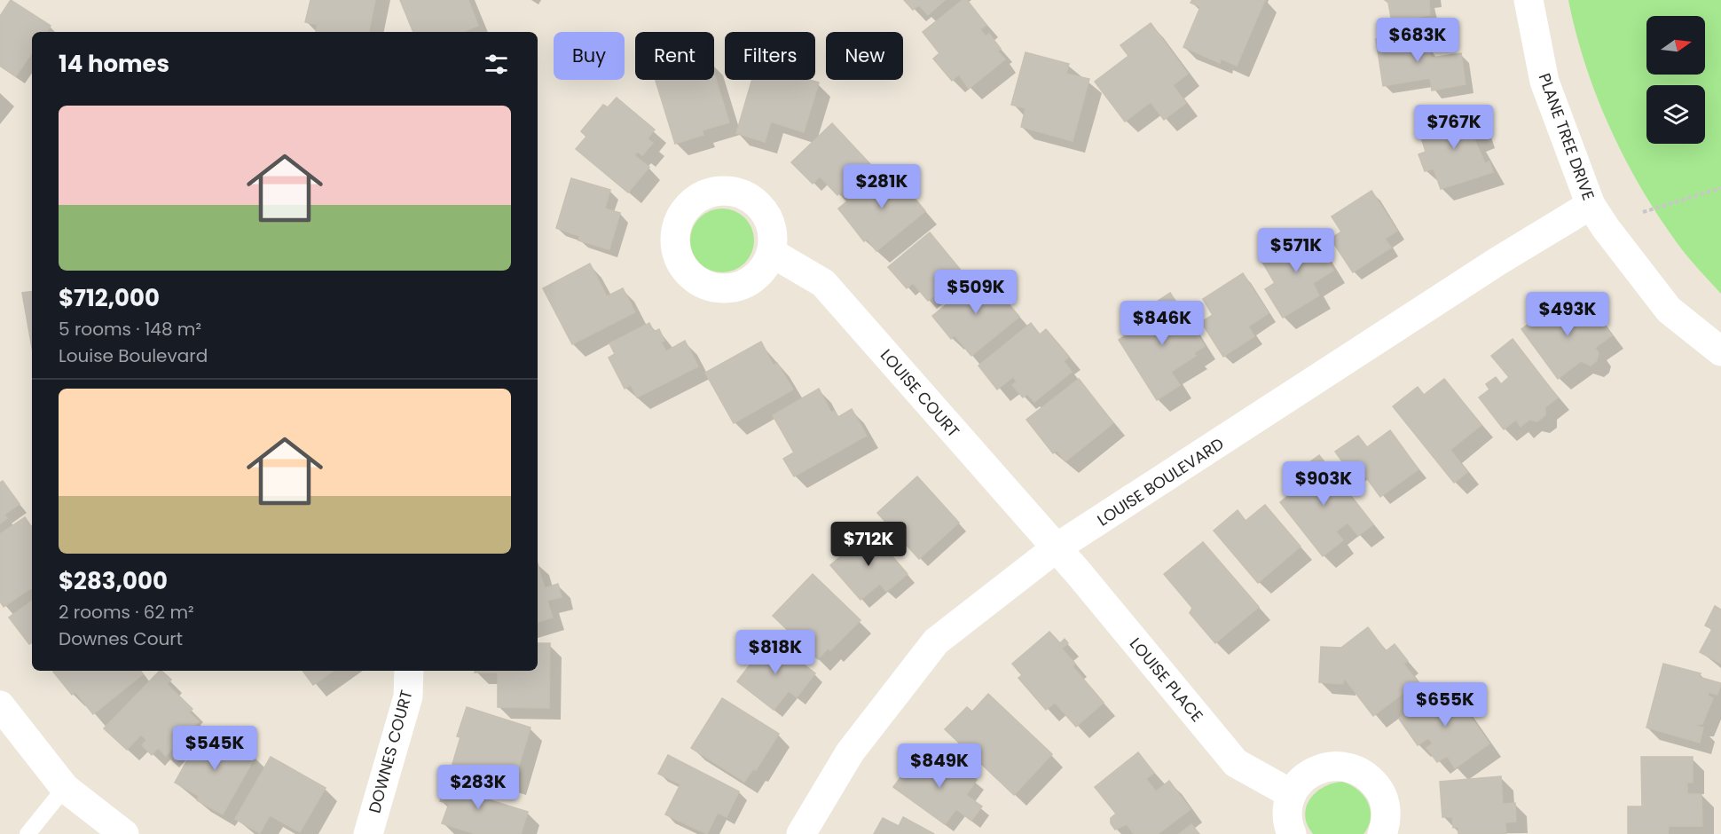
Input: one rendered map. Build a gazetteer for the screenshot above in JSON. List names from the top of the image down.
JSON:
{
  "streets": {
    "street": [
      "PLANE TREE DRIVE",
      "LOUISE COURT",
      "LOUISE BOULEVARD",
      "LOUISE PLACE",
      "DOWNES COURT"
    ]
  },
  "crossings": [
    ["PLANE TREE DRIVE", "LOUISE BOULEVARD"],
    ["LOUISE COURT", "LOUISE BOULEVARD"],
    ["LOUISE COURT", "LOUISE PLACE"],
    ["LOUISE BOULEVARD", "LOUISE PLACE"]
  ],
  "north": "right",
  "page": {
    "price": [
      "$683K",
      "$767K",
      "$281K",
      "$571K",
      "$509K",
      "$493K",
      "$846K",
      "$903K",
      "$712K",
      "$818K",
      "$655K",
      "$545K",
      "$849K",
      "$283K"
    ],
    "chip": [
      "Buy",
      "Rent",
      "Filters",
      "New"
    ],
    "heading": "14 homes",
    "list": [
      {
        "name": "$712,000",
        "note": "5 rooms · 148 m² · Louise Boulevard"
      },
      {
        "name": "$283,000",
        "note": "2 rooms · 62 m² · Downes Court"
      }
    ]
  }
}
